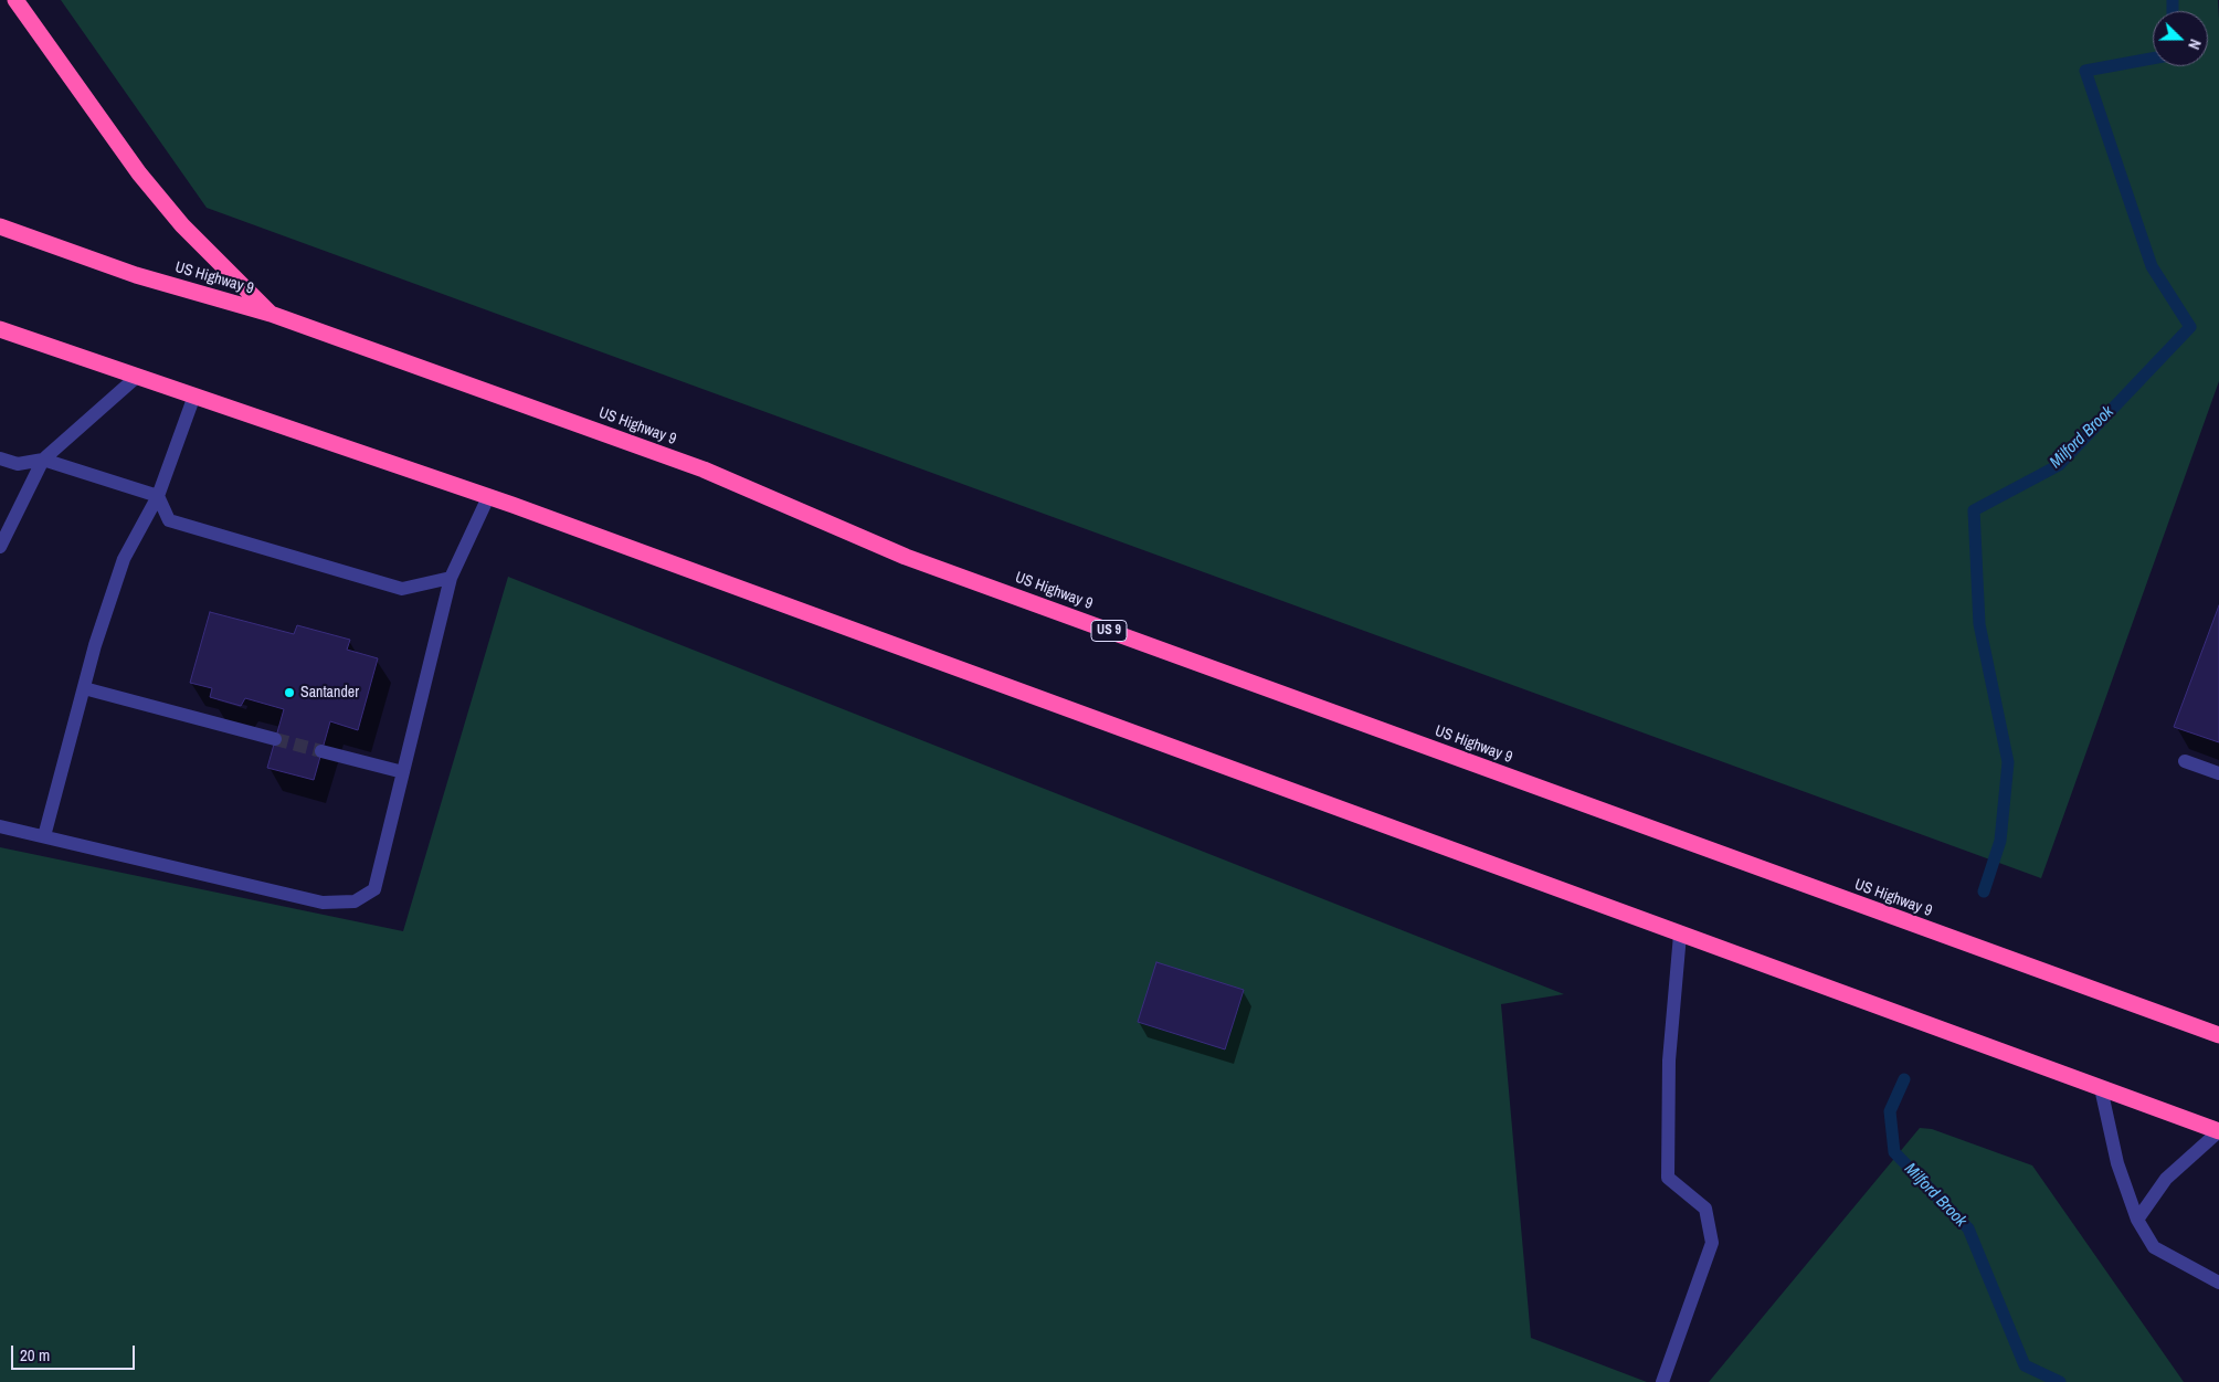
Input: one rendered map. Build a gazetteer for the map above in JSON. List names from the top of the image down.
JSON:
{
  "streets": {
    "highway": ["US Highway 9", "US 9"]
  },
  "water": ["Milford Brook"],
  "places": ["Santander"],
  "scale_bar": "20 m",
  "north": "right"
}
